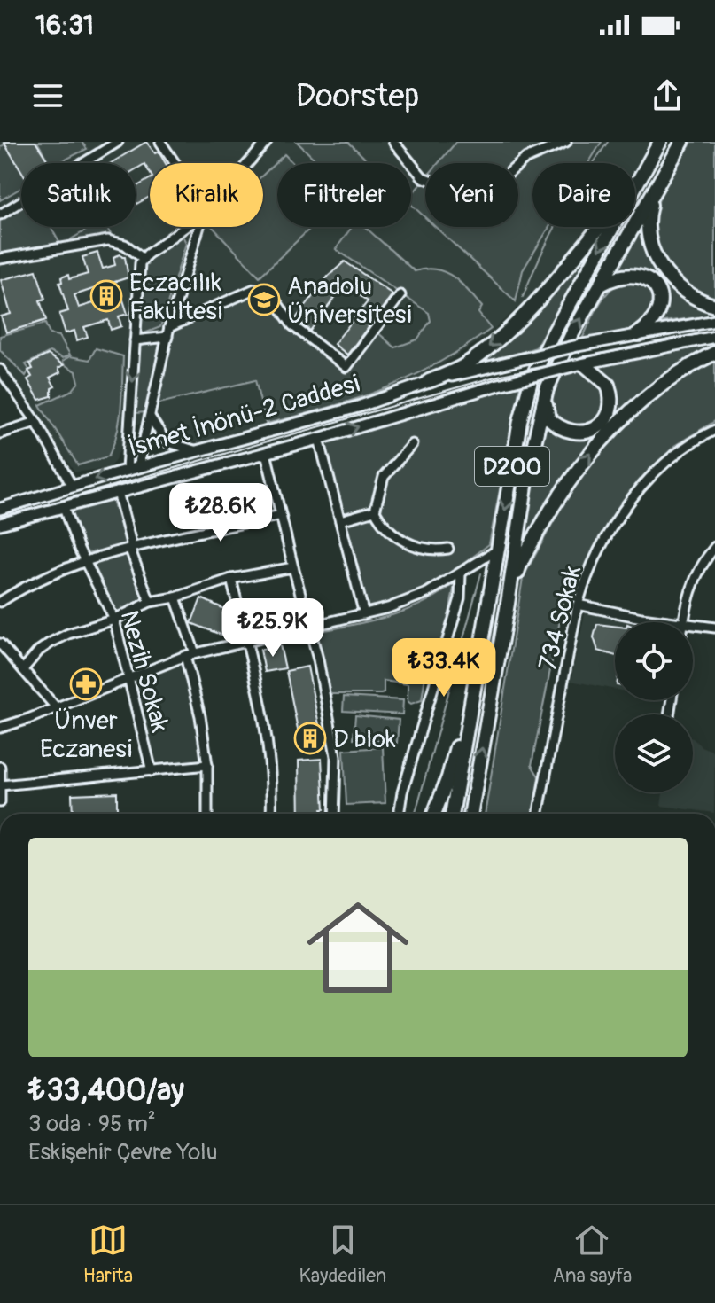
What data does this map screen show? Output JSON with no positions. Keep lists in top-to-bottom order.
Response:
{
  "streets": {
    "highway": ["D200"],
    "main road": ["İsmet İnönü-2 Caddesi"],
    "street": ["734 Sokak", "Nezih Sokak"]
  },
  "crossings": [
    ["İsmet İnönü-2 Caddesi", "Nezih Sokak"]
  ],
  "places": {
    "building": ["Eczacılık Fakültesi", "D blok"],
    "school or university": ["Anadolu Üniversitesi"],
    "pharmacy": ["Ünver Eczanesi"]
  },
  "page": {
    "status": "16:31",
    "header": "Doorstep",
    "chip": [
      "Satılık",
      "Kiralık",
      "Filtreler",
      "Yeni",
      "Daire"
    ],
    "price": ["₺28.6K", "₺25.9K", "₺33.4K"],
    "list": [
      {
        "name": "₺33,400/ay",
        "note": "3 oda · 95 m² · Eskişehir Çevre Yolu"
      }
    ],
    "tabs": ["Harita", "Kaydedilen", "Ana sayfa"]
  }
}
